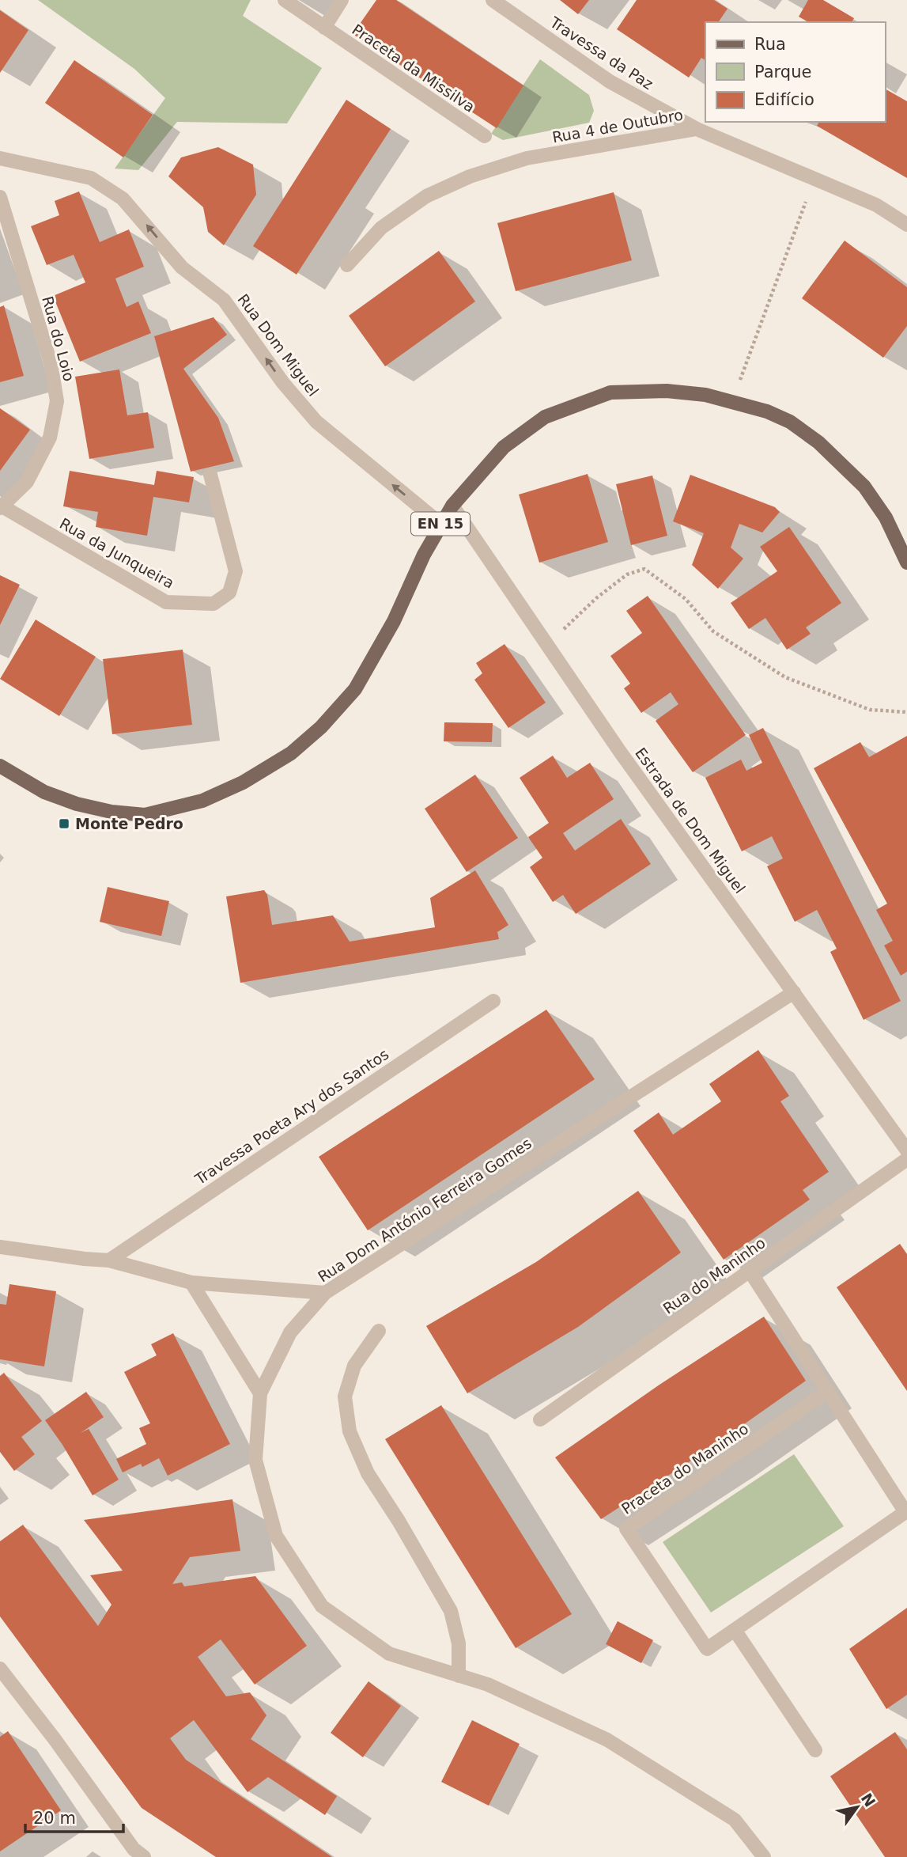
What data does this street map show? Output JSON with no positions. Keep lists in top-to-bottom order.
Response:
{
  "streets": {
    "main road": ["EN 15"],
    "street": [
      "Travessa da Paz",
      "Praceta da Missilva",
      "Rua 4 de Outubro",
      "Rua do Loio",
      "Rua Dom Miguel",
      "Rua da Junqueira",
      "Estrada de Dom Miguel",
      "Travessa Poeta Ary dos Santos",
      "Rua Dom António Ferreira Gomes",
      "Rua do Maninho",
      "Praceta do Maninho"
    ]
  },
  "crossings": [
    ["Travessa da Paz", "Rua 4 de Outubro"],
    ["Rua do Loio", "Rua da Junqueira"],
    ["Rua Dom Miguel", "EN 15"],
    ["EN 15", "Estrada de Dom Miguel"],
    ["Estrada de Dom Miguel", "Rua Dom António Ferreira Gomes"],
    ["Rua do Maninho", "Praceta do Maninho"]
  ],
  "one_way": ["Rua Dom Miguel"],
  "places": {
    "transit": ["Monte Pedro"]
  },
  "legend": ["Rua", "Parque", "Edifício"],
  "scale_bar": "20 m",
  "north": "top right"
}
